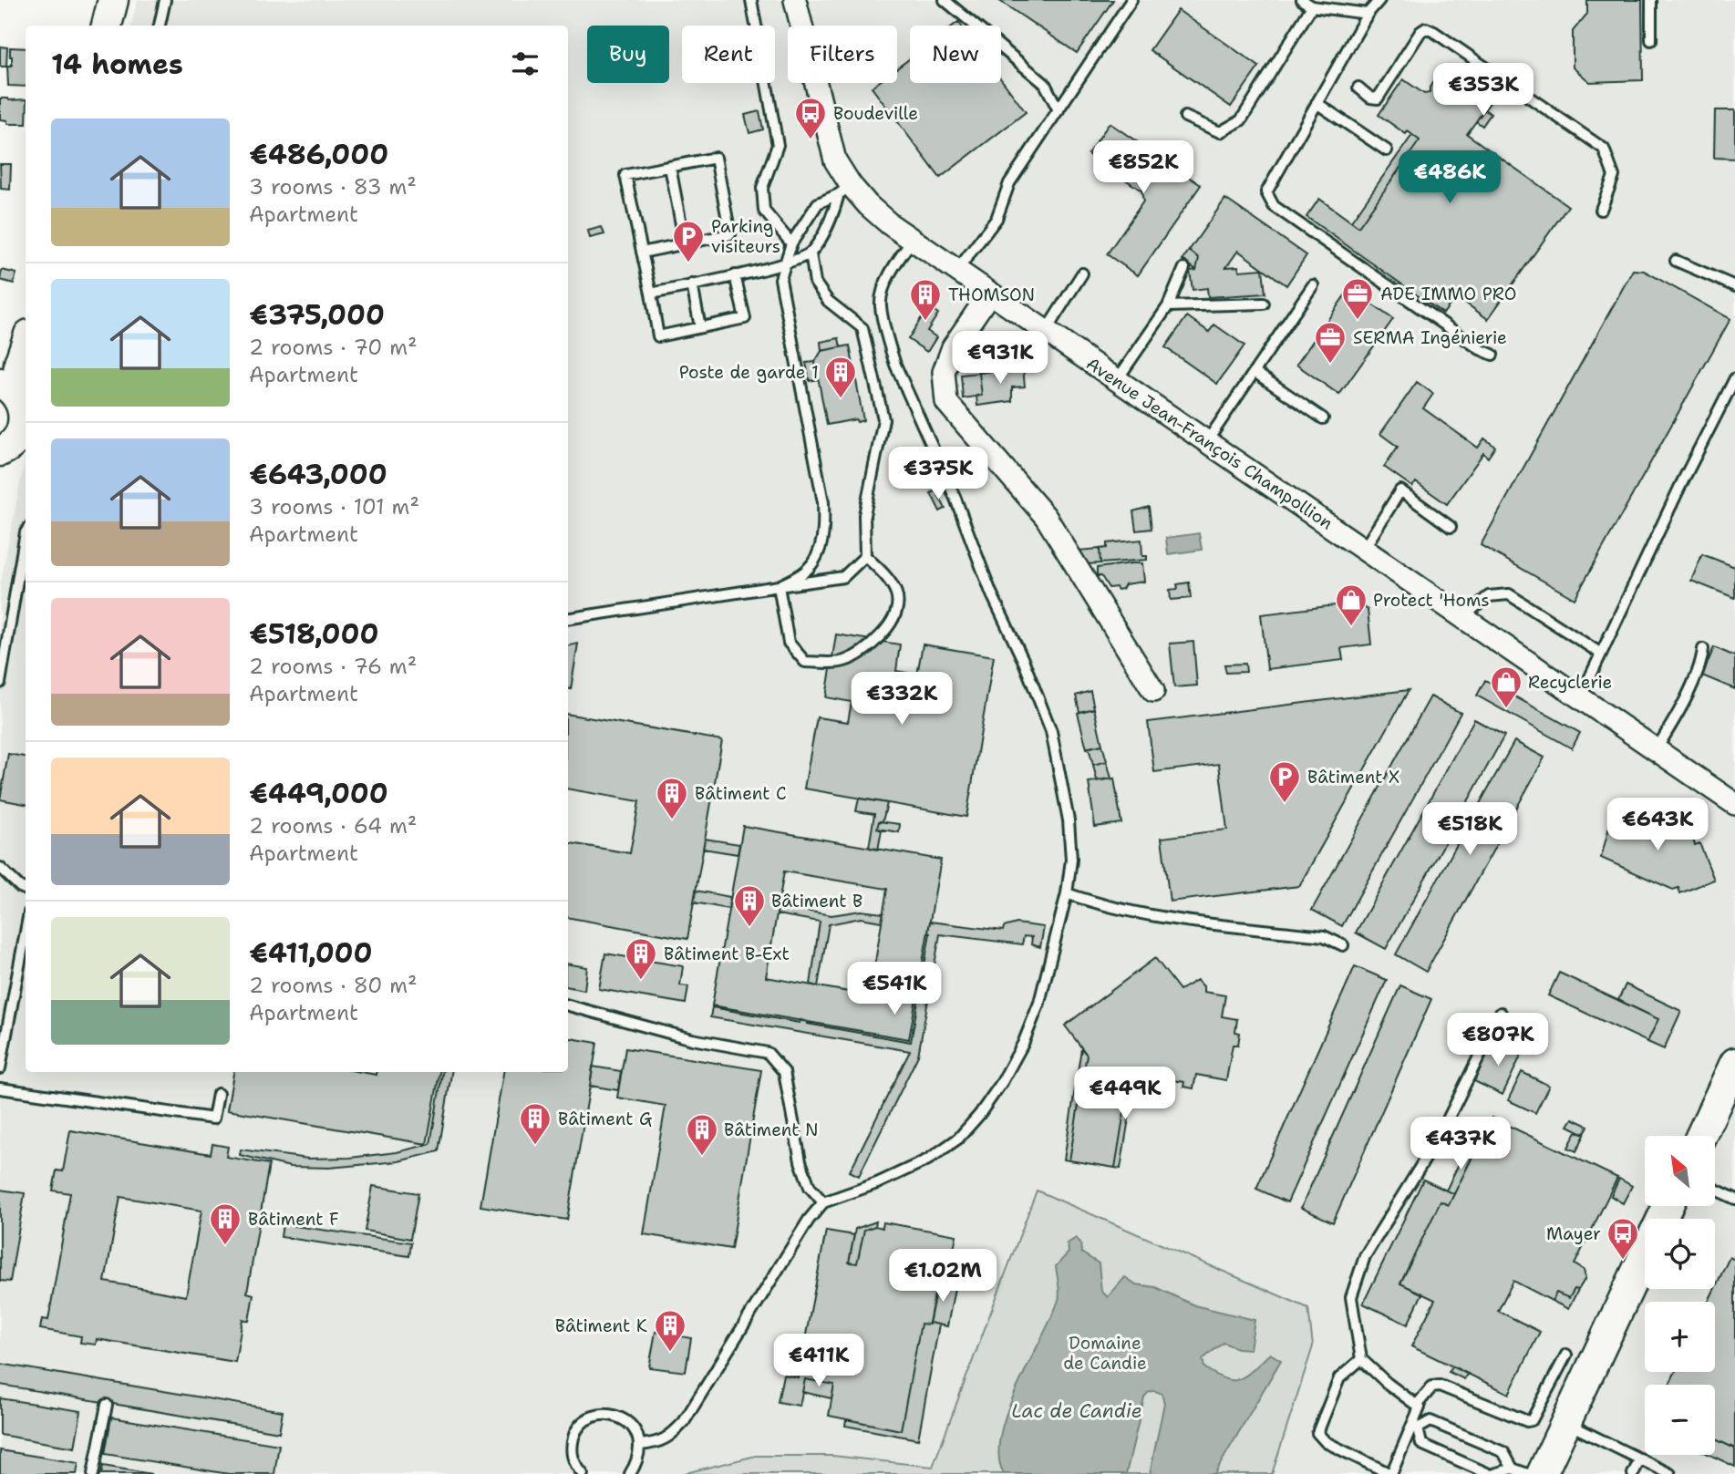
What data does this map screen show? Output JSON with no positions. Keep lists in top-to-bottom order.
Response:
{
  "streets": {
    "street": ["Avenue Jean-François Champollion"]
  },
  "water": ["Lac de Candie"],
  "parks": ["Domaine de Candie"],
  "places": {
    "bus stop": ["Boudeville", "Mayer"],
    "parking": ["Parking visiteurs", "Bâtiment X"],
    "office": ["ADE IMMO PRO", "SERMA Ingénierie"],
    "building": [
      "THOMSON",
      "Poste de garde 1",
      "Bâtiment C",
      "Bâtiment B",
      "Bâtiment B-Ext",
      "Bâtiment G",
      "Bâtiment N",
      "Bâtiment F",
      "Bâtiment K"
    ],
    "shop": ["Protect 'Homs", "Recyclerie"]
  },
  "north": "top left",
  "page": {
    "chip": [
      "Buy",
      "Rent",
      "Filters",
      "New"
    ],
    "heading": "14 homes",
    "price": [
      "€353K",
      "€852K",
      "€486K",
      "€931K",
      "€375K",
      "€332K",
      "€643K",
      "€518K",
      "€541K",
      "€807K",
      "€449K",
      "€437K",
      "€1.02M",
      "€411K"
    ],
    "list": [
      {
        "name": "€486,000",
        "note": "3 rooms · 83 m² · Apartment"
      },
      {
        "name": "€375,000",
        "note": "2 rooms · 70 m² · Apartment"
      },
      {
        "name": "€643,000",
        "note": "3 rooms · 101 m² · Apartment"
      },
      {
        "name": "€518,000",
        "note": "2 rooms · 76 m² · Apartment"
      },
      {
        "name": "€449,000",
        "note": "2 rooms · 64 m² · Apartment"
      },
      {
        "name": "€411,000",
        "note": "2 rooms · 80 m² · Apartment"
      }
    ],
    "map_buttons": ["+", "−"]
  }
}
